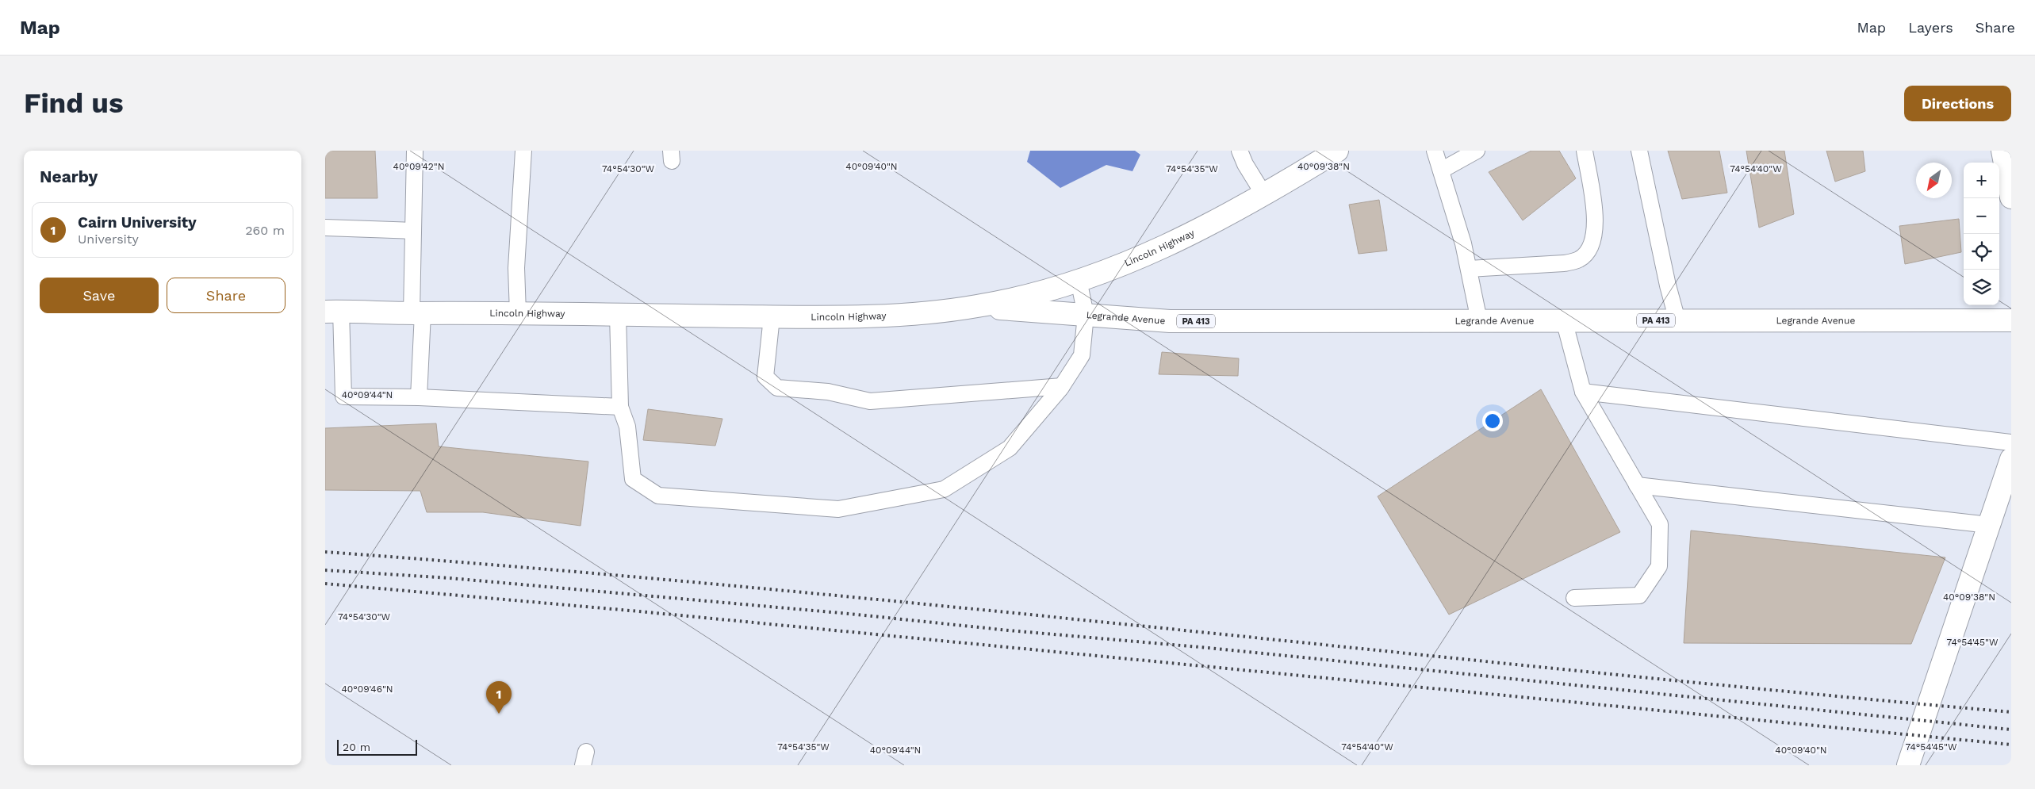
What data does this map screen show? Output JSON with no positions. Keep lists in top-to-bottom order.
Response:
{
  "streets": {
    "main road": ["Lincoln Highway", "Legrande Avenue", "PA 413"]
  },
  "crossings": [
    ["Lincoln Highway", "Legrande Avenue"]
  ],
  "scale_bar": "20 m",
  "north": "bottom left",
  "page": {
    "header": "Map",
    "nav": ["Map", "Layers", "Share"],
    "buttons": [
      "Directions",
      ["Save", "Share"]
    ],
    "title": "Find us",
    "heading": "Nearby",
    "map_buttons": ["+", "−"],
    "list": [
      {
        "mark": "1",
        "name": "Cairn University",
        "note": "University",
        "value": "260 m"
      }
    ],
    "pins": "1",
    "scale": "20 m"
  },
  "coordinates": [
    "40°09'42\"N",
    "40°09'40\"N",
    "40°09'38\"N",
    "74°54'40\"W",
    "74°54'30\"W",
    "74°54'35\"W",
    "40°09'44\"N",
    "74°54'45\"W",
    "40°09'46\"N"
  ]
}
